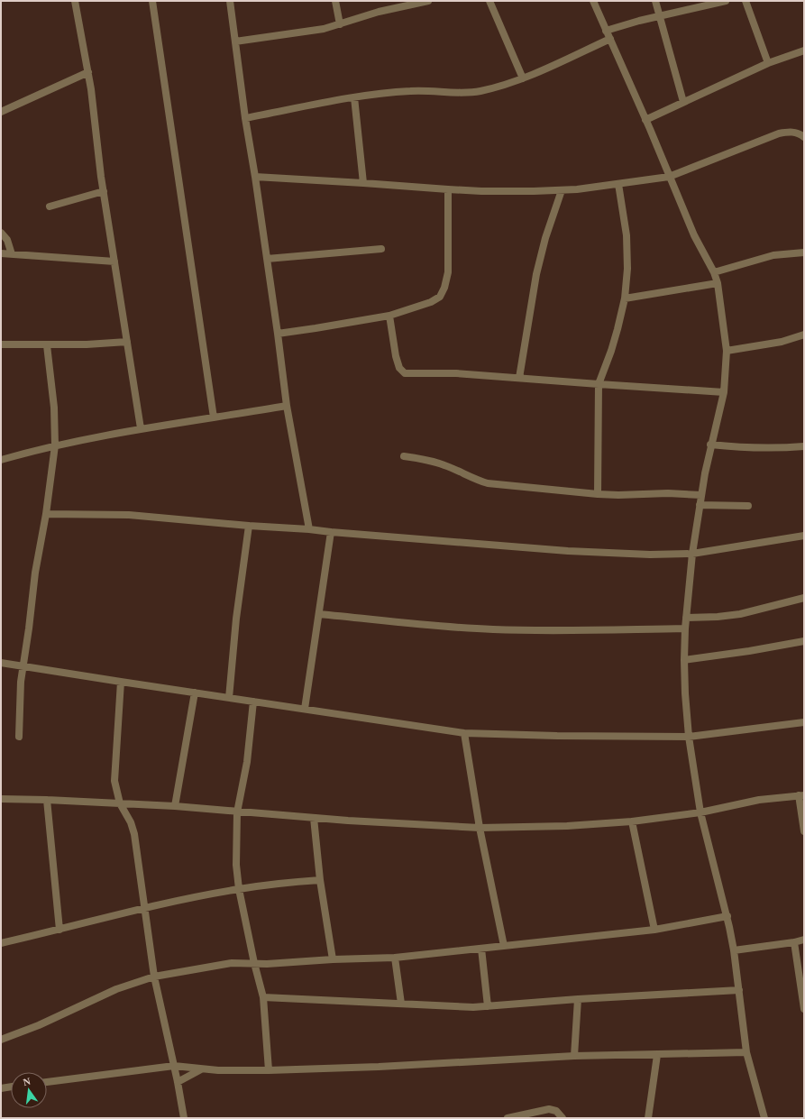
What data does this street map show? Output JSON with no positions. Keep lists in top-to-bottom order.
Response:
{
  "north": "top"
}
